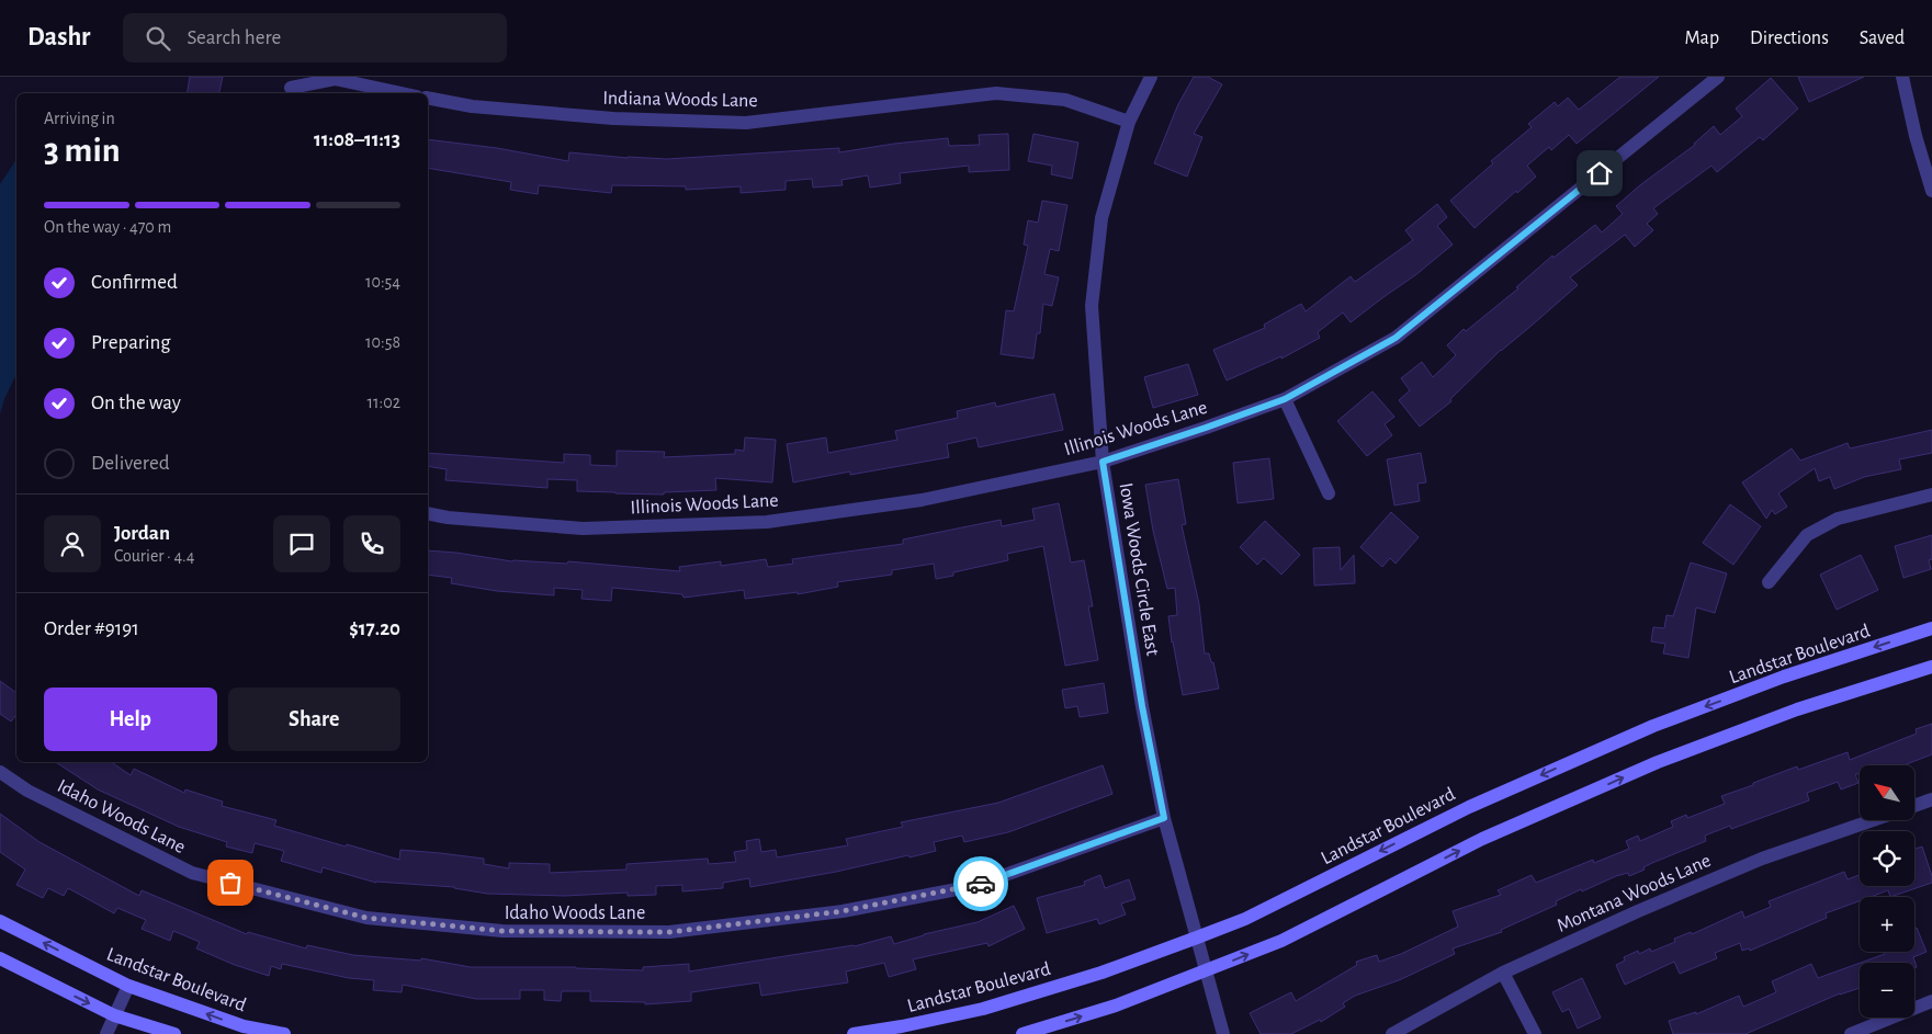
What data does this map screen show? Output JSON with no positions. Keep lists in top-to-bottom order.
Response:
{
  "streets": {
    "street": [
      "Indiana Woods Lane",
      "Illinois Woods Lane",
      "Iowa Woods Circle East",
      "Landstar Boulevard",
      "Idaho Woods Lane",
      "Montana Woods Lane"
    ]
  },
  "crossings": [
    ["Indiana Woods Lane", "Iowa Woods Circle East"],
    ["Illinois Woods Lane", "Iowa Woods Circle East"],
    ["Iowa Woods Circle East", "Landstar Boulevard"],
    ["Iowa Woods Circle East", "Idaho Woods Lane"]
  ],
  "north": "top left",
  "page": {
    "header": "Dashr",
    "search": "Search here",
    "nav": ["Map", "Directions", "Saved"],
    "heading": ["3 min", "Arriving in", "11:08–11:13"],
    "panel": [
      "Jordan",
      "Courier · 4.4",
      "Order #9191",
      "$17.20"
    ],
    "bar": "On the way · 470 m",
    "list": [
      ["Confirmed", "10:54"],
      ["Preparing", "10:58"],
      ["On the way", "11:02"],
      "Delivered"
    ],
    "buttons": ["Help", "Share"],
    "map_buttons": ["+", "−"]
  }
}
